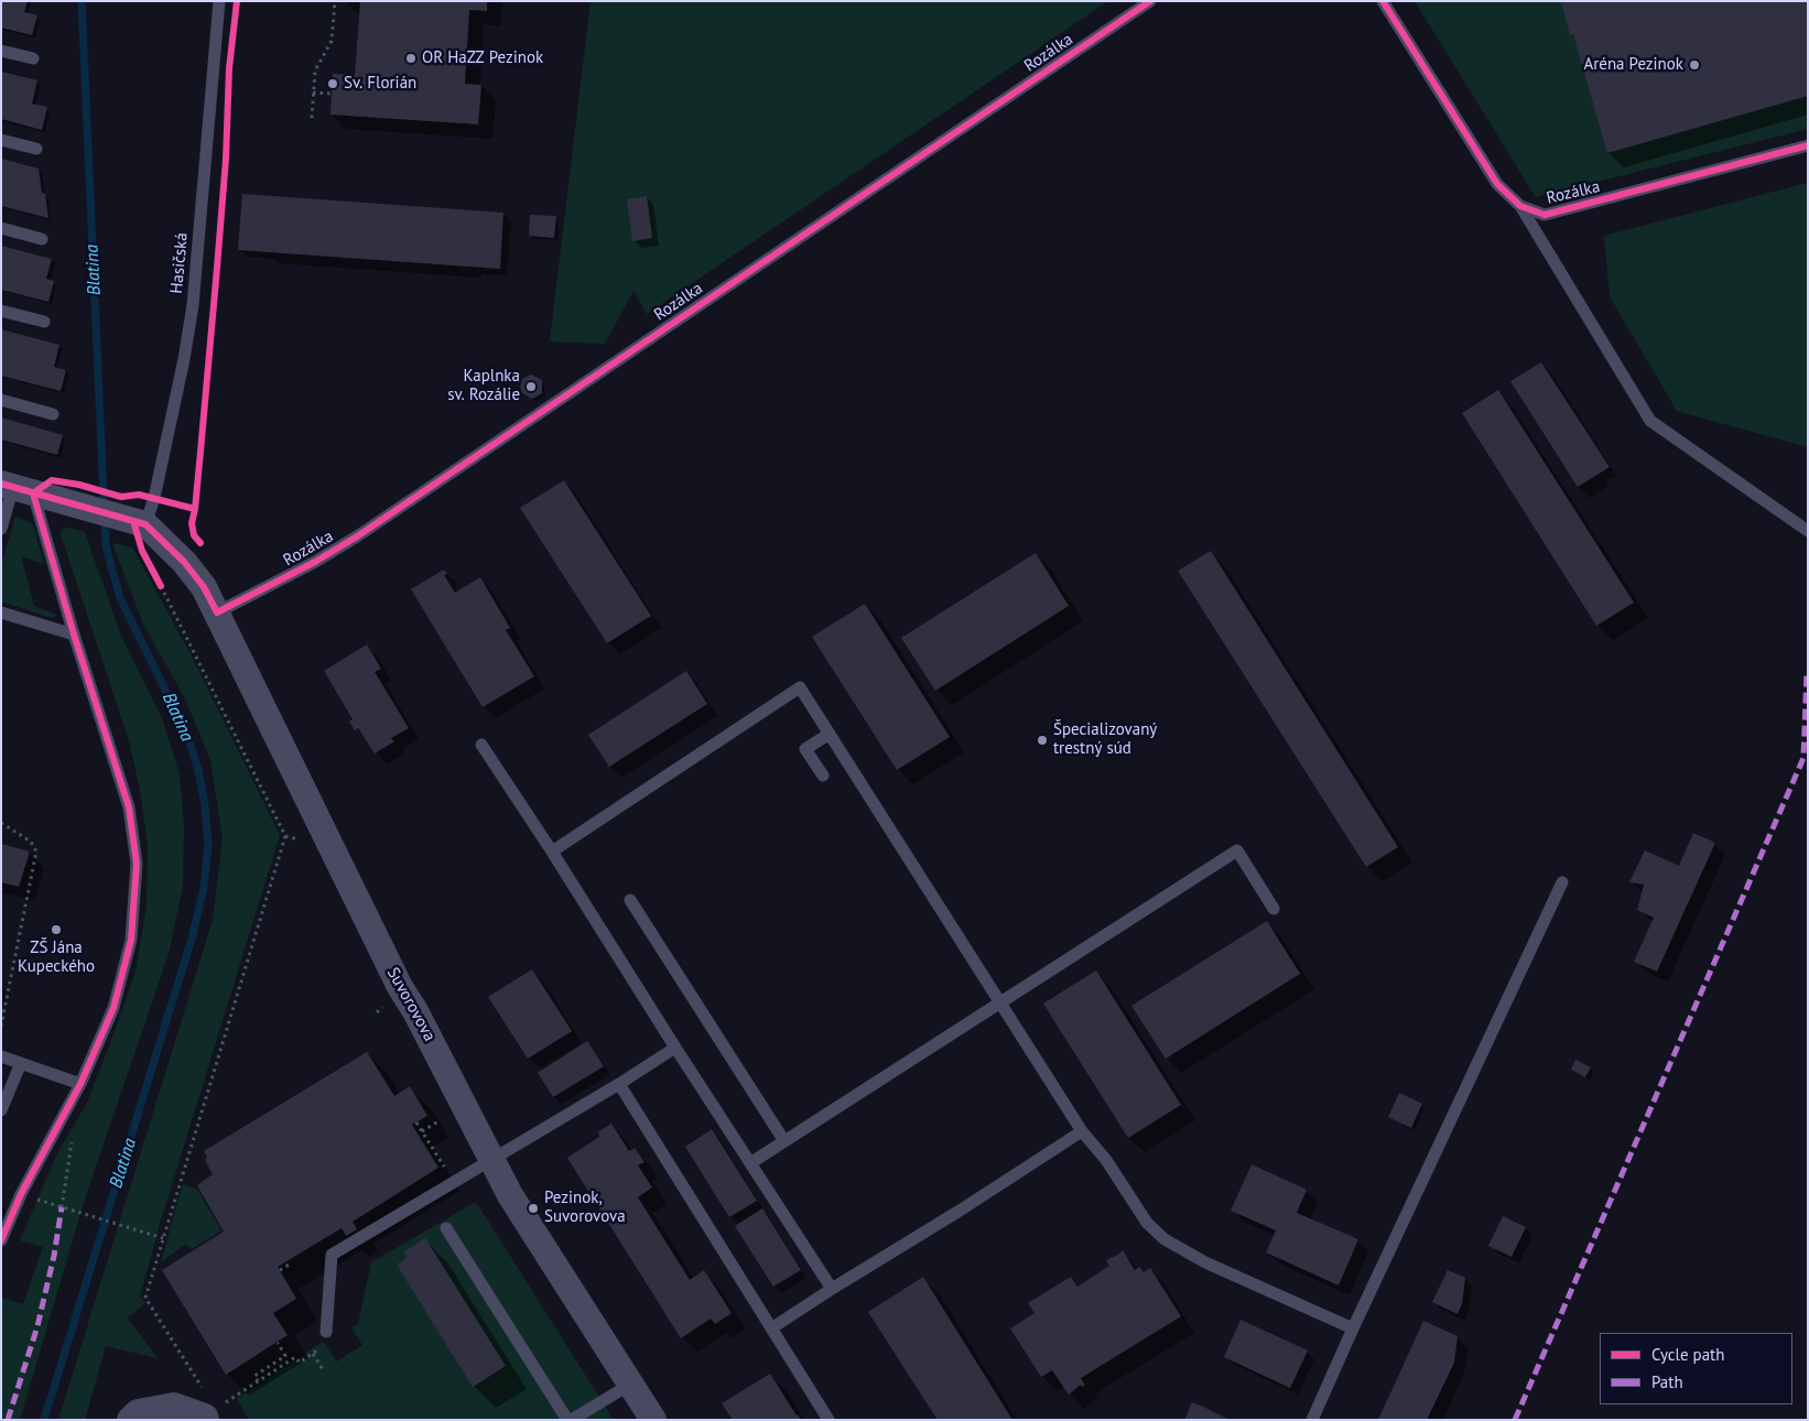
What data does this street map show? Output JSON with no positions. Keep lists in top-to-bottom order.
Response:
{
  "streets": {
    "street": ["Suvorovova"],
    "lane": ["Rozálka", "Hasičská"]
  },
  "crossings": [
    ["Rozálka", "Suvorovova"],
    ["Hasičská", "Suvorovova"]
  ],
  "water": ["Blatina"],
  "places": [
    "OR HaZZ Pezinok",
    "Aréna Pezinok",
    "Sv. Florián",
    "Kaplnka sv. Rozálie",
    "Špecializovaný trestný súd",
    "ZŠ Jána Kupeckého",
    "Pezinok, Suvorovova"
  ],
  "legend": ["Cycle path", "Path"]
}
